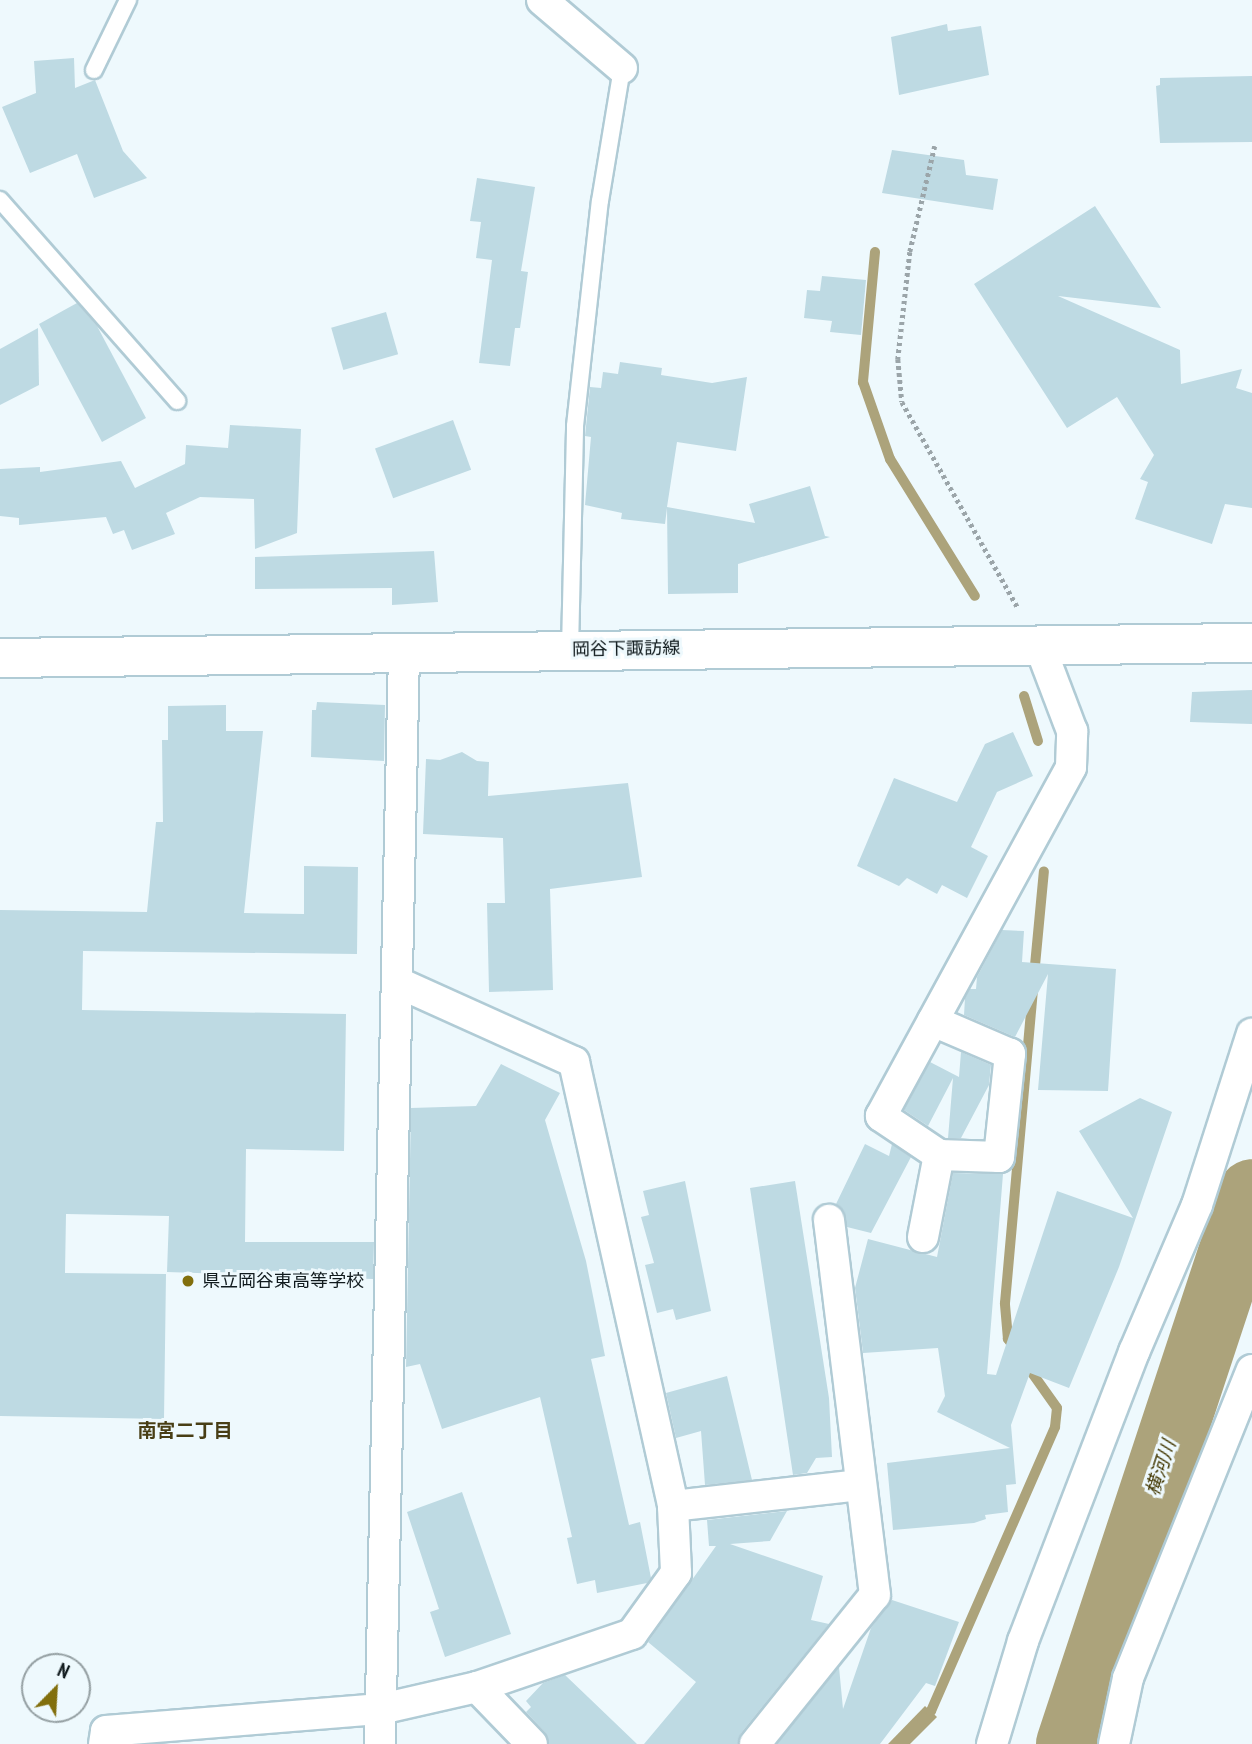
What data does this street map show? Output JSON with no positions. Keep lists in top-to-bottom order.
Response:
{
  "streets": {
    "main road": ["岡谷下諏訪線"]
  },
  "districts": ["南宮二丁目"],
  "water": ["横河川"],
  "places": ["県立岡谷東高等学校"],
  "north": "top right"
}
